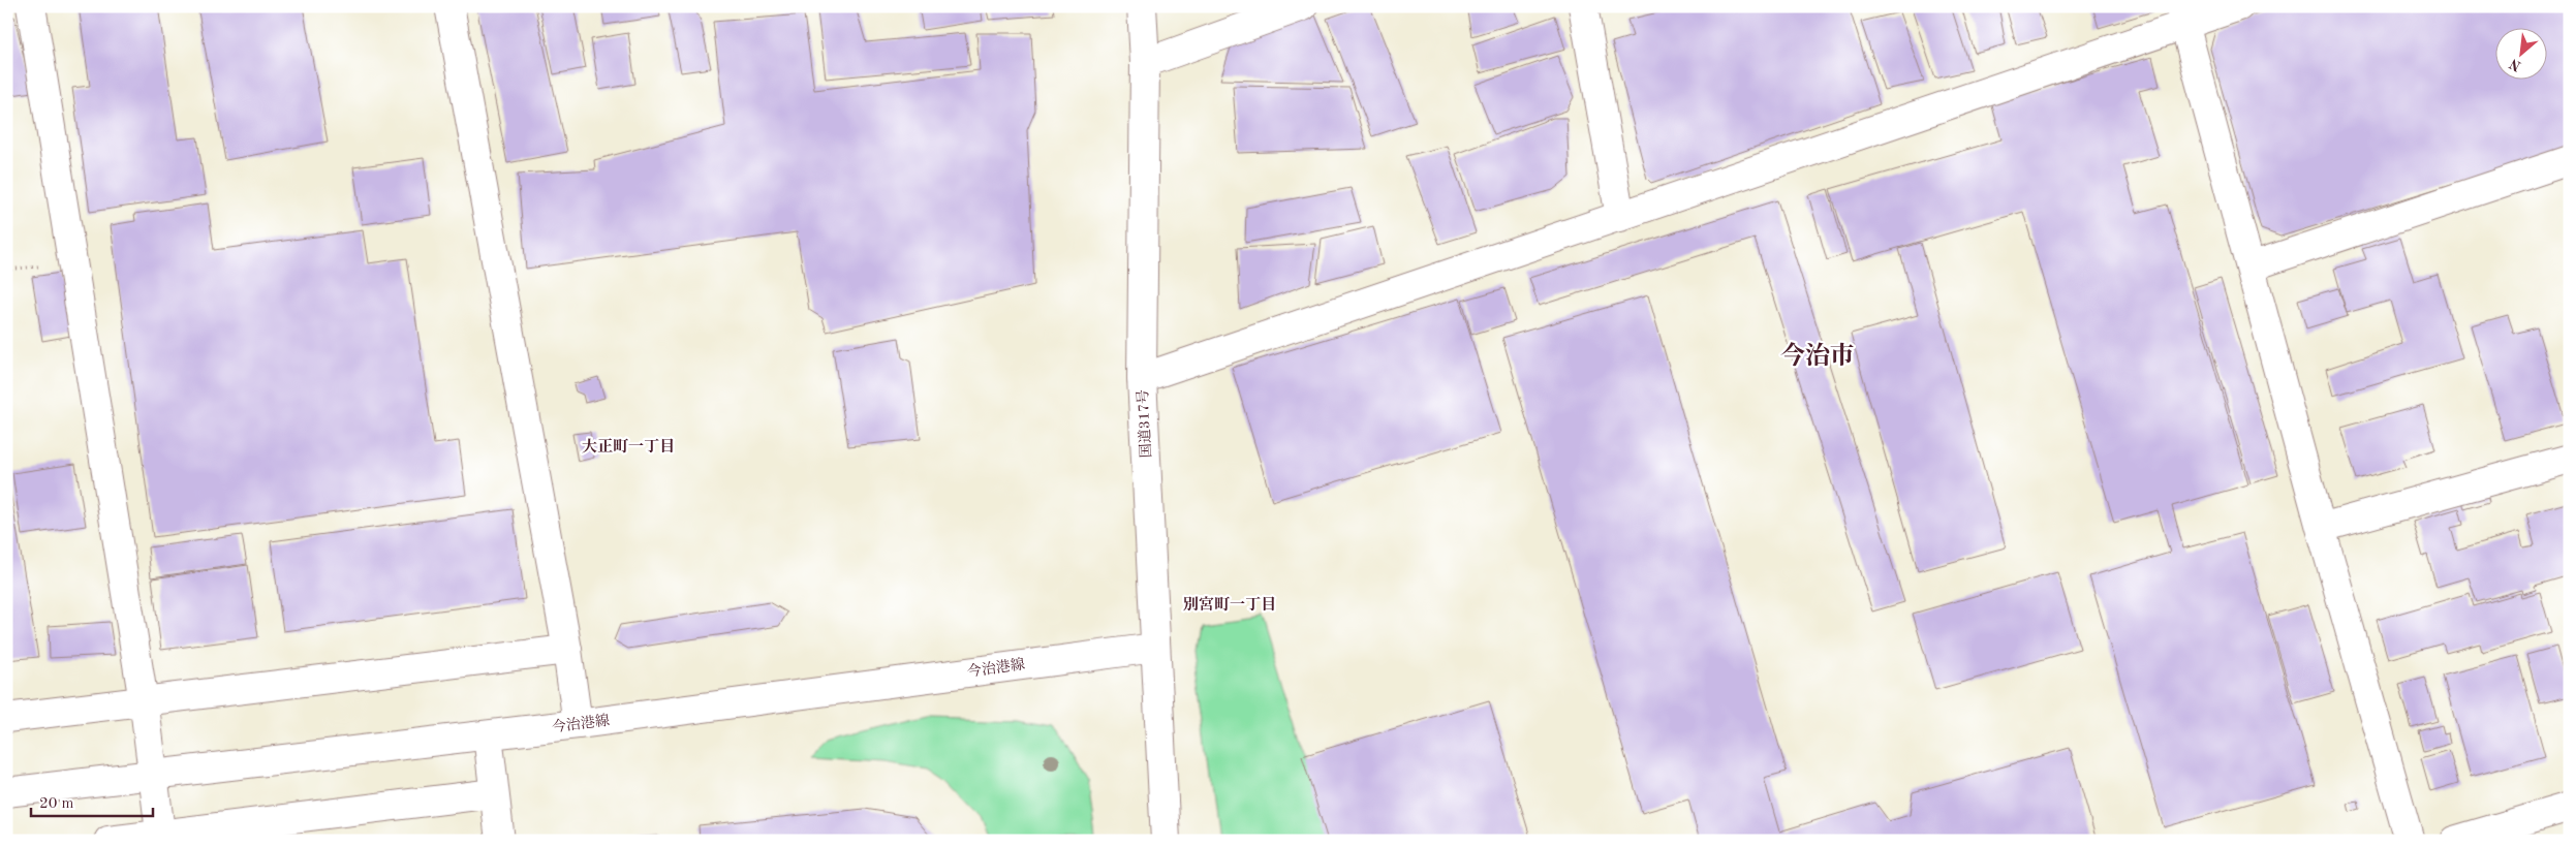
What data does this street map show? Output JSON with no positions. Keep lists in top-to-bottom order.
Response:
{
  "streets": {
    "main road": ["国道317号", "今治港線"]
  },
  "crossings": [
    ["国道317号", "今治港線"]
  ],
  "districts": ["今治市", "大正町一丁目", "別宮町一丁目"],
  "scale_bar": "20 m",
  "north": "bottom left"
}
